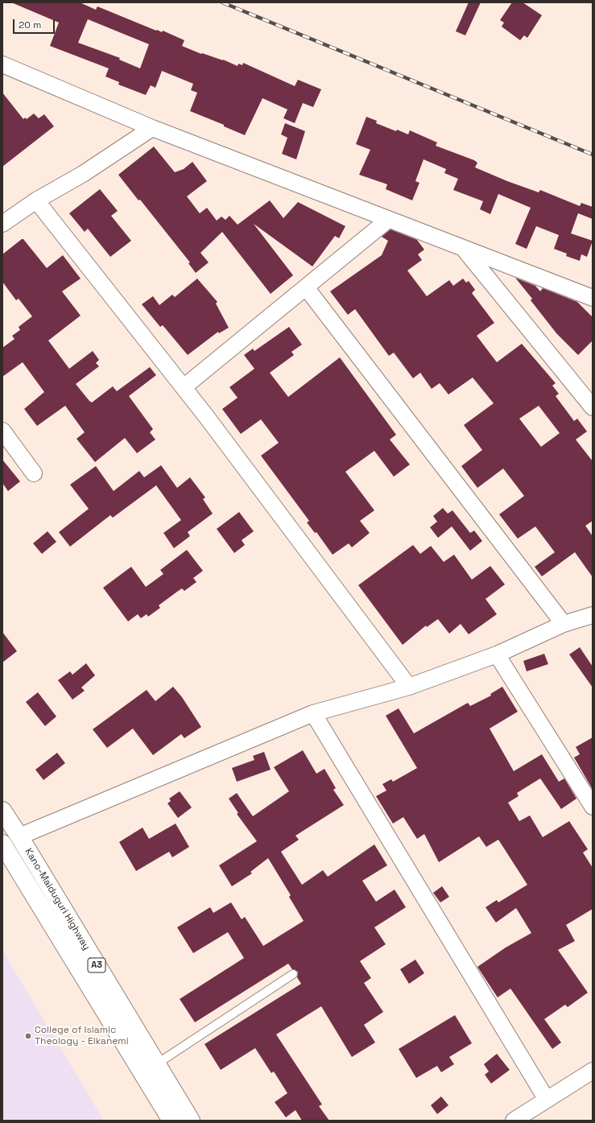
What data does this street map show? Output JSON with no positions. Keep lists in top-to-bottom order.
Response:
{
  "streets": {
    "highway": ["Kano-Maiduguri Highway", "A3"]
  },
  "places": ["College of Islamic Theology - Elkanemi"],
  "scale_bar": "20 m"
}
